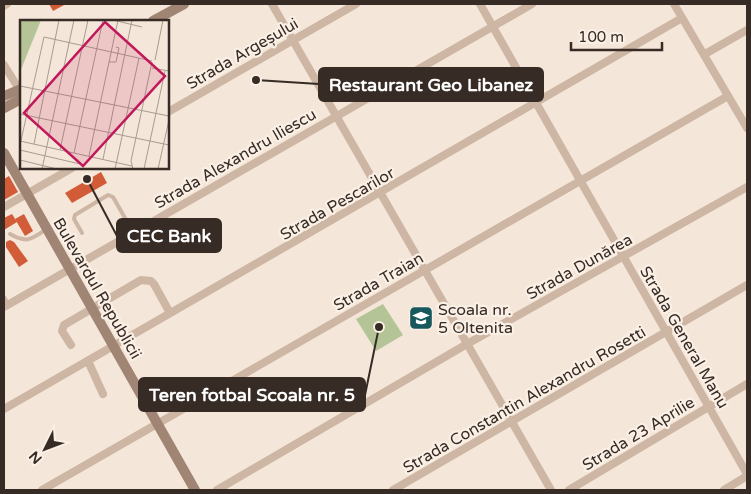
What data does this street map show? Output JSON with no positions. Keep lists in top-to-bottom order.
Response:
{
  "streets": {
    "street": [
      "Strada Argeșului",
      "Strada Alexandru Iliescu",
      "Strada Pescarilor",
      "Strada Dunărea",
      "Strada Traian",
      "Bulevardul Republicii",
      "Strada General Manu",
      "Strada Constantin Alexandru Rosetti",
      "Strada 23 Aprilie"
    ]
  },
  "crossings": [
    ["Strada Alexandru Iliescu", "Bulevardul Republicii"],
    ["Strada Alexandru Iliescu", "Strada General Manu"],
    ["Strada Pescarilor", "Bulevardul Republicii"],
    ["Strada Pescarilor", "Strada General Manu"],
    ["Strada Dunărea", "Strada General Manu"],
    ["Strada Traian", "Bulevardul Republicii"],
    ["Strada Traian", "Strada General Manu"],
    ["Strada General Manu", "Strada Constantin Alexandru Rosetti"],
    ["Strada General Manu", "Strada 23 Aprilie"]
  ],
  "places": {
    "other": ["Restaurant Geo Libanez", "CEC Bank", "Teren fotbal Scoala nr. 5"],
    "school or university": ["Scoala nr. 5 Oltenita"]
  },
  "scale_bar": "100 m",
  "north": "bottom left"
}
